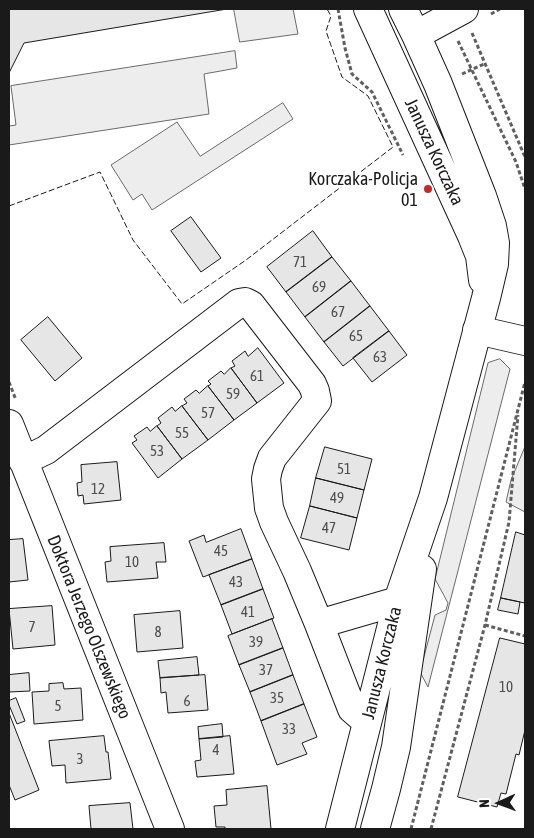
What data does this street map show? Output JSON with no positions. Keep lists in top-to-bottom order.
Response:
{
  "streets": {
    "street": ["Janusza Korczaka", "Doktora Jerzego Olszewskiego"]
  },
  "places": ["Korczaka-Policja 01"],
  "house_numbers": [
    "71",
    "69",
    "67",
    "65",
    "63",
    "61",
    "59",
    "57",
    "55",
    "53",
    "51",
    "12",
    "49",
    "47",
    "45",
    "10",
    "43",
    "41",
    "7",
    "8",
    "39",
    "37",
    "10",
    "35",
    "6",
    "5",
    "33",
    "4",
    "3"
  ],
  "north": "left"
}
